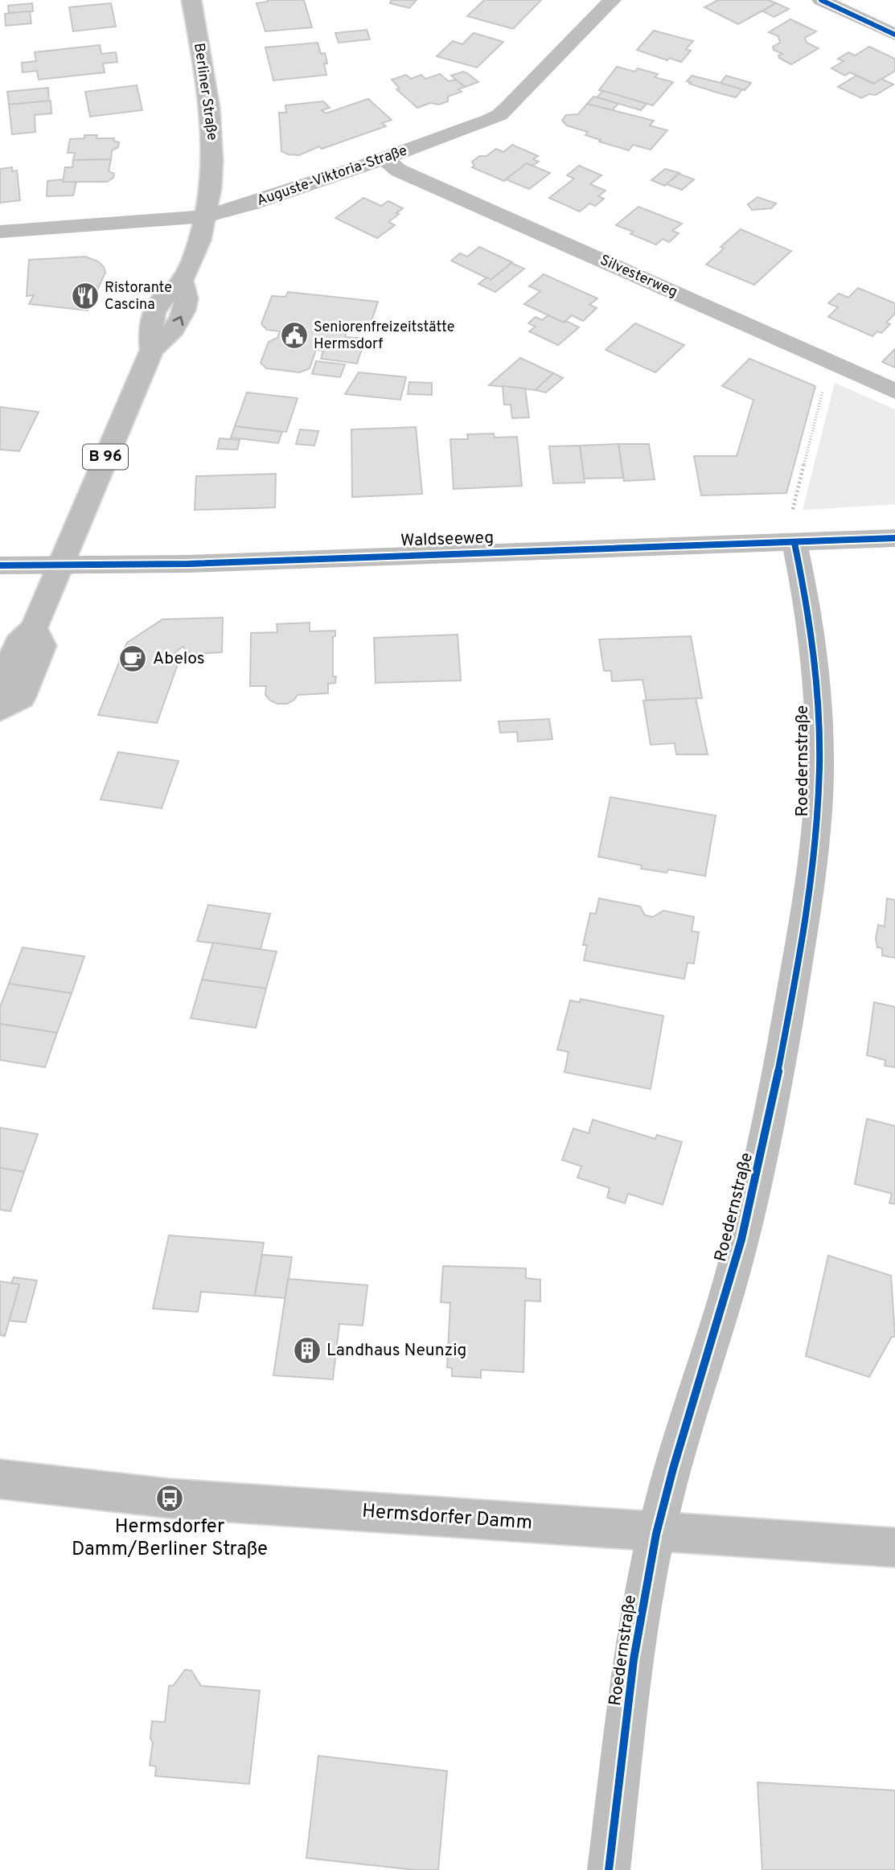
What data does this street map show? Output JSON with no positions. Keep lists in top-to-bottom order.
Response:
{
  "streets": {
    "street": [
      "Berliner Straße",
      "Auguste-Viktoria-Straße",
      "Silvesterweg",
      "B 96",
      "Waldseeweg",
      "Roedernstraße",
      "Hermsdorfer Damm"
    ]
  },
  "crossings": [
    ["Berliner Straße", "Auguste-Viktoria-Straße"],
    ["Berliner Straße", "Waldseeweg"],
    ["Auguste-Viktoria-Straße", "Silvesterweg"],
    ["Waldseeweg", "Roedernstraße"],
    ["Roedernstraße", "Hermsdorfer Damm"]
  ],
  "places": {
    "restaurant": ["Ristorante Cascina"],
    "public building": ["Seniorenfreizeitstätte Hermsdorf"],
    "cafe": ["Abelos"],
    "building": ["Landhaus Neunzig"],
    "bus stop": ["Hermsdorfer Damm/Berliner Straße"]
  }
}
